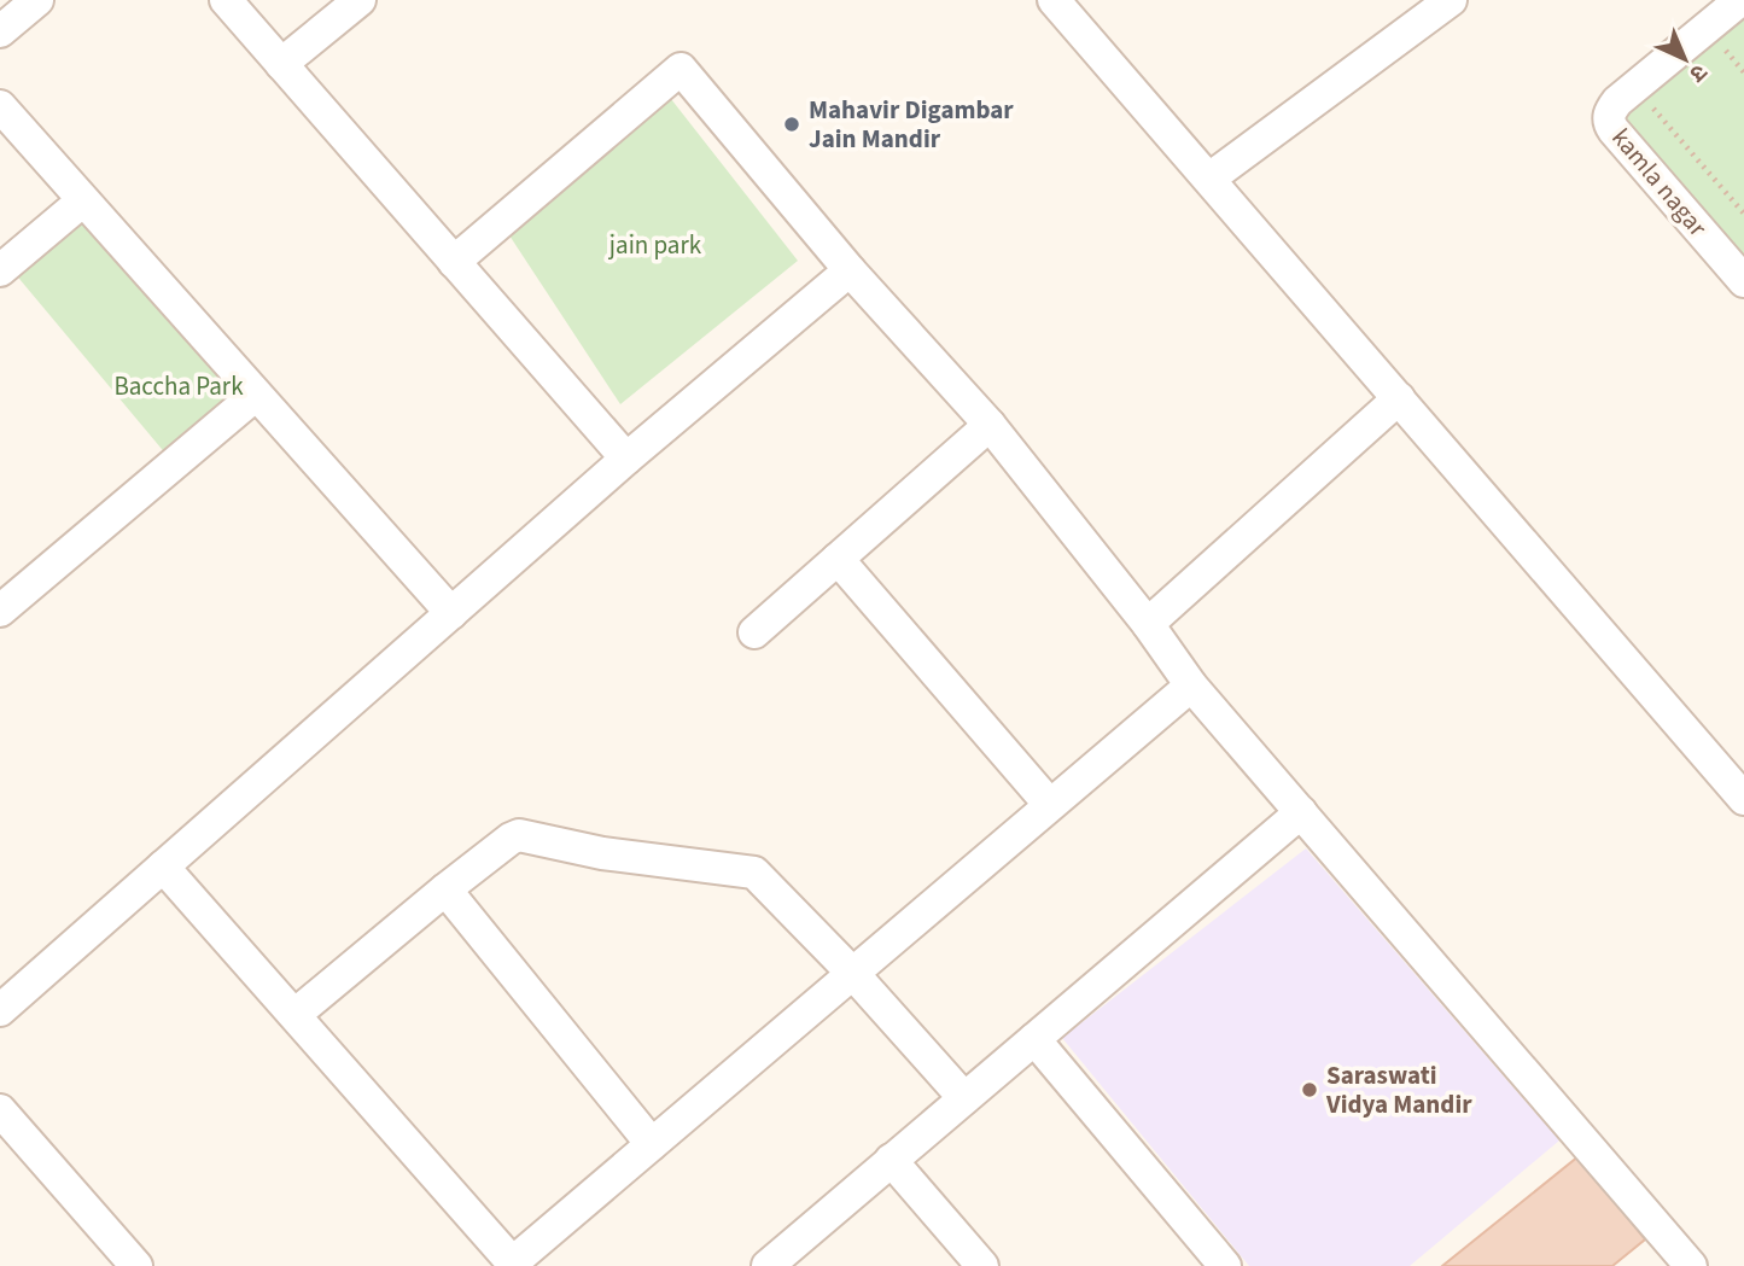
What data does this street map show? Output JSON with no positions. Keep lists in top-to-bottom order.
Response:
{
  "streets": {
    "street": ["kamla nagar"]
  },
  "parks": ["jain park", "Baccha Park"],
  "places": ["Mahavir Digambar Jain Mandir", "Saraswati Vidya Mandir"],
  "north": "bottom right"
}
